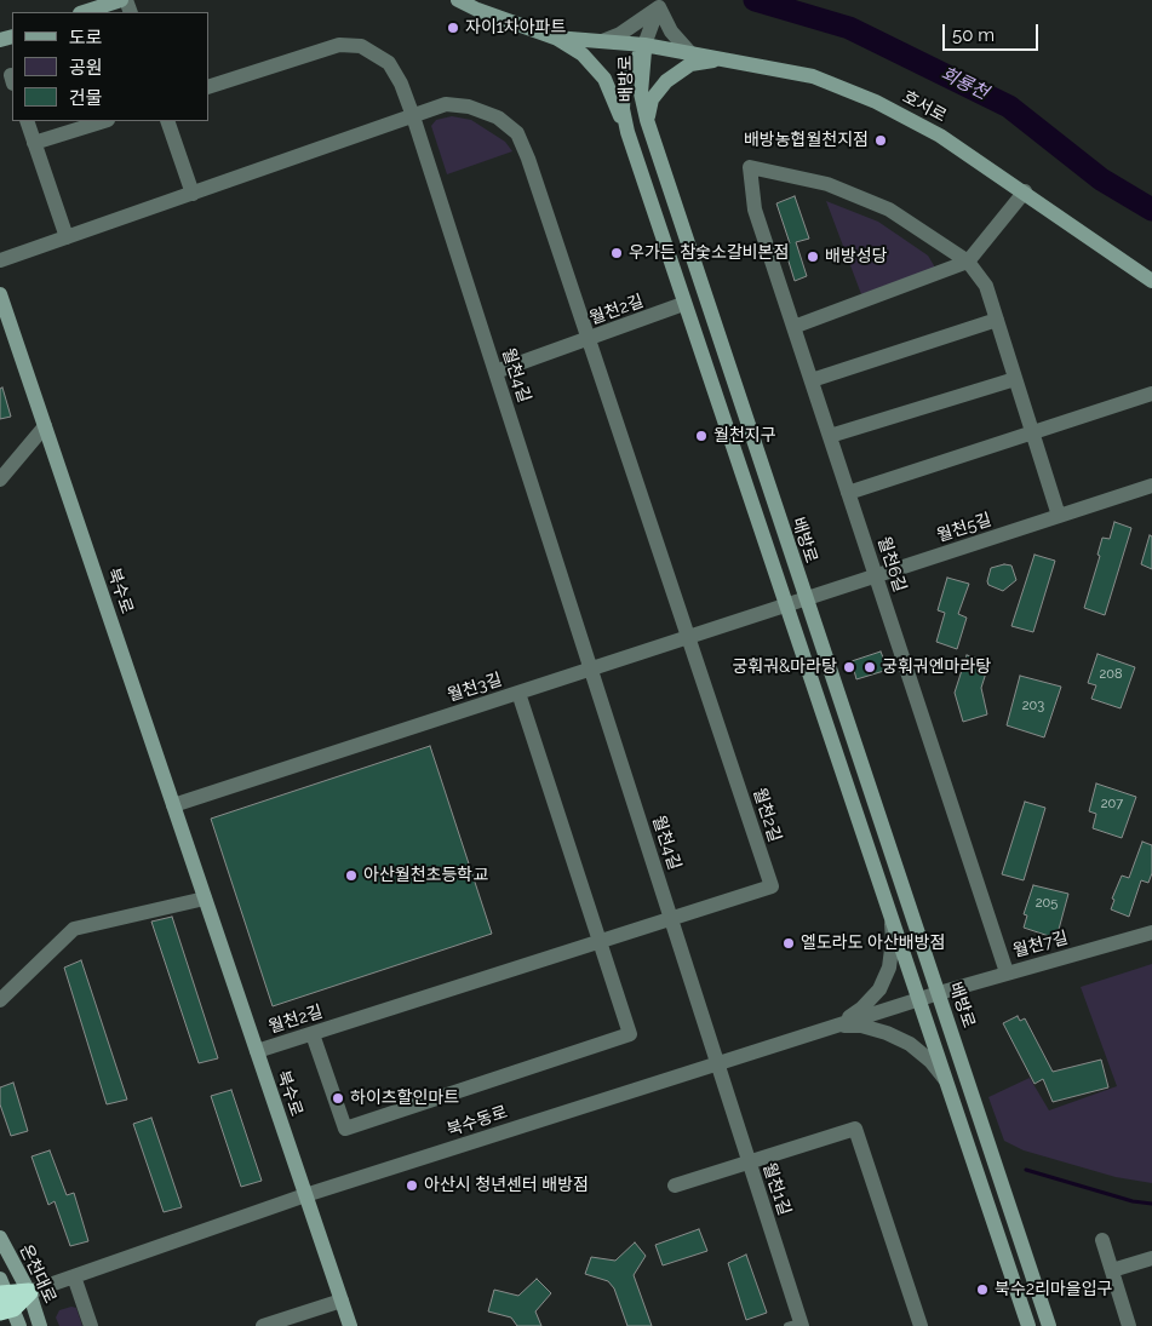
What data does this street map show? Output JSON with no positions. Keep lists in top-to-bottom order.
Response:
{
  "streets": {
    "street": [
      "배방로",
      "호서로",
      "월천2길",
      "월천4길",
      "월천5길",
      "월천6길",
      "북수로",
      "월천3길",
      "월천7길",
      "북수동로",
      "월천1길",
      "온천대로"
    ]
  },
  "crossings": [
    ["배방로", "호서로"],
    ["배방로", "월천2길"],
    ["배방로", "월천5길"],
    ["배방로", "월천3길"],
    ["배방로", "월천7길"],
    ["배방로", "북수동로"],
    ["월천2길", "월천4길"],
    ["월천2길", "북수로"],
    ["월천2길", "월천3길"],
    ["월천4길", "월천3길"],
    ["월천4길", "북수동로"],
    ["월천4길", "월천1길"],
    ["월천5길", "월천6길"],
    ["월천5길", "월천3길"],
    ["월천6길", "월천7길"],
    ["북수로", "월천3길"],
    ["북수로", "북수동로"],
    ["월천7길", "북수동로"],
    ["북수동로", "월천1길"],
    ["북수동로", "온천대로"]
  ],
  "water": ["회룡천"],
  "places": [
    "자이1차아파트",
    "배방농협월천지점",
    "우가든 참숯소갈비본점",
    "배방성당",
    "월천지구",
    "궁훠궈&마라탕",
    "궁훠궈엔마라탕",
    "아산월천초등학교",
    "엘도라도 아산배방점",
    "하이츠할인마트",
    "아산시 청년센터 배방점",
    "북수2리마을입구"
  ],
  "house_numbers": [
    "208",
    "203",
    "207",
    "205"
  ],
  "legend": ["도로", "공원", "건물"],
  "scale_bar": "50 m"
}
